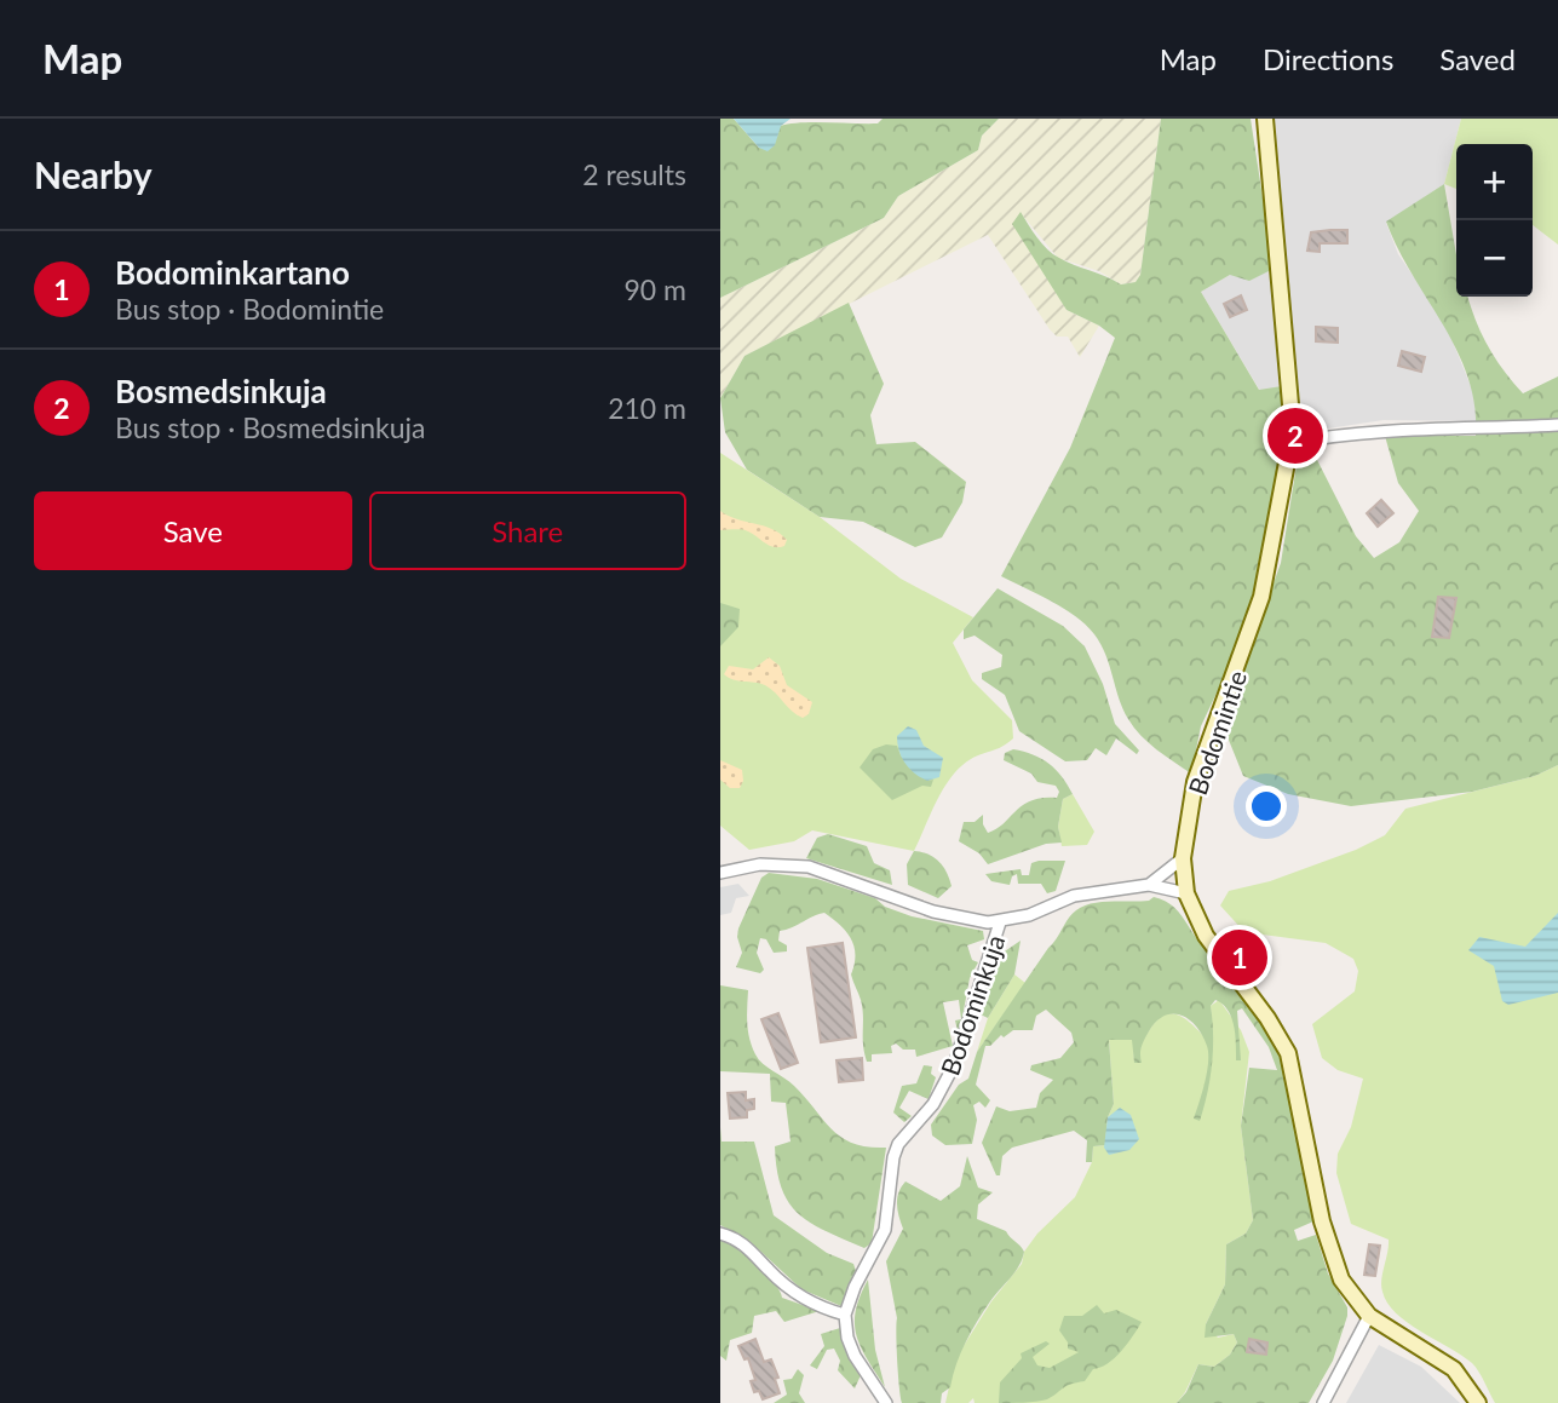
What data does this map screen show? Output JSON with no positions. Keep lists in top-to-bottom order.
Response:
{
  "streets": {
    "street": ["Bodomintie", "Bodominkuja"]
  },
  "crossings": [
    ["Bodomintie", "Bodominkuja"]
  ],
  "page": {
    "header": "Map",
    "nav": ["Map", "Directions", "Saved"],
    "heading": ["Nearby", "2 results"],
    "map_buttons": ["+", "−"],
    "list": [
      {
        "mark": "1",
        "name": "Bodominkartano",
        "note": "Bus stop · Bodomintie",
        "value": "90 m"
      },
      {
        "mark": "2",
        "name": "Bosmedsinkuja",
        "note": "Bus stop · Bosmedsinkuja",
        "value": "210 m"
      }
    ],
    "pins": ["2", "1"],
    "buttons": ["Save", "Share"]
  }
}
